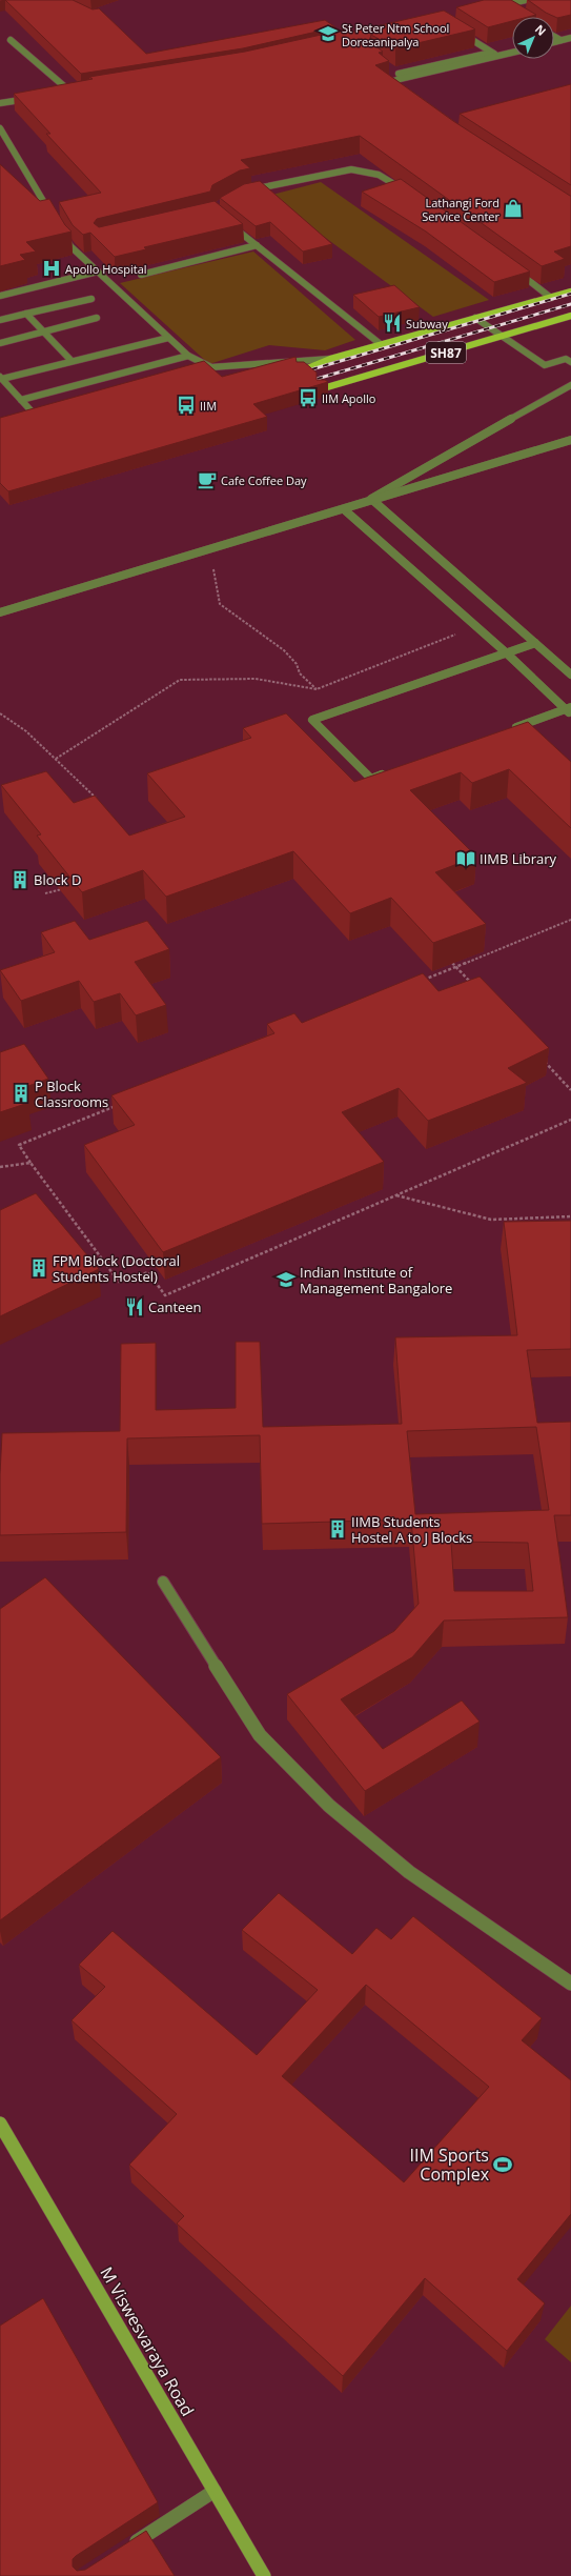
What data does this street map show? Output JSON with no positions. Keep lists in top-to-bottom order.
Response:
{
  "streets": {
    "main road": ["SH87"],
    "street": ["M Viswesvaraya Road"]
  },
  "places": {
    "school or university": ["St Peter Ntm School Doresanipalya", "Indian Institute of Management Bangalore"],
    "shop": ["Lathangi Ford Service Center"],
    "hospital": ["Apollo Hospital"],
    "restaurant": ["Subway", "Canteen"],
    "bus stop": ["IIM Apollo", "IIM"],
    "cafe": ["Cafe Coffee Day"],
    "library": ["IIMB Library"],
    "building": [
      "Block D",
      "P Block Classrooms",
      "FPM Block (Doctoral Students Hostel)",
      "IIMB Students Hostel A to J Blocks"
    ],
    "sports": ["IIM Sports Complex"]
  },
  "north": "top right"
}
